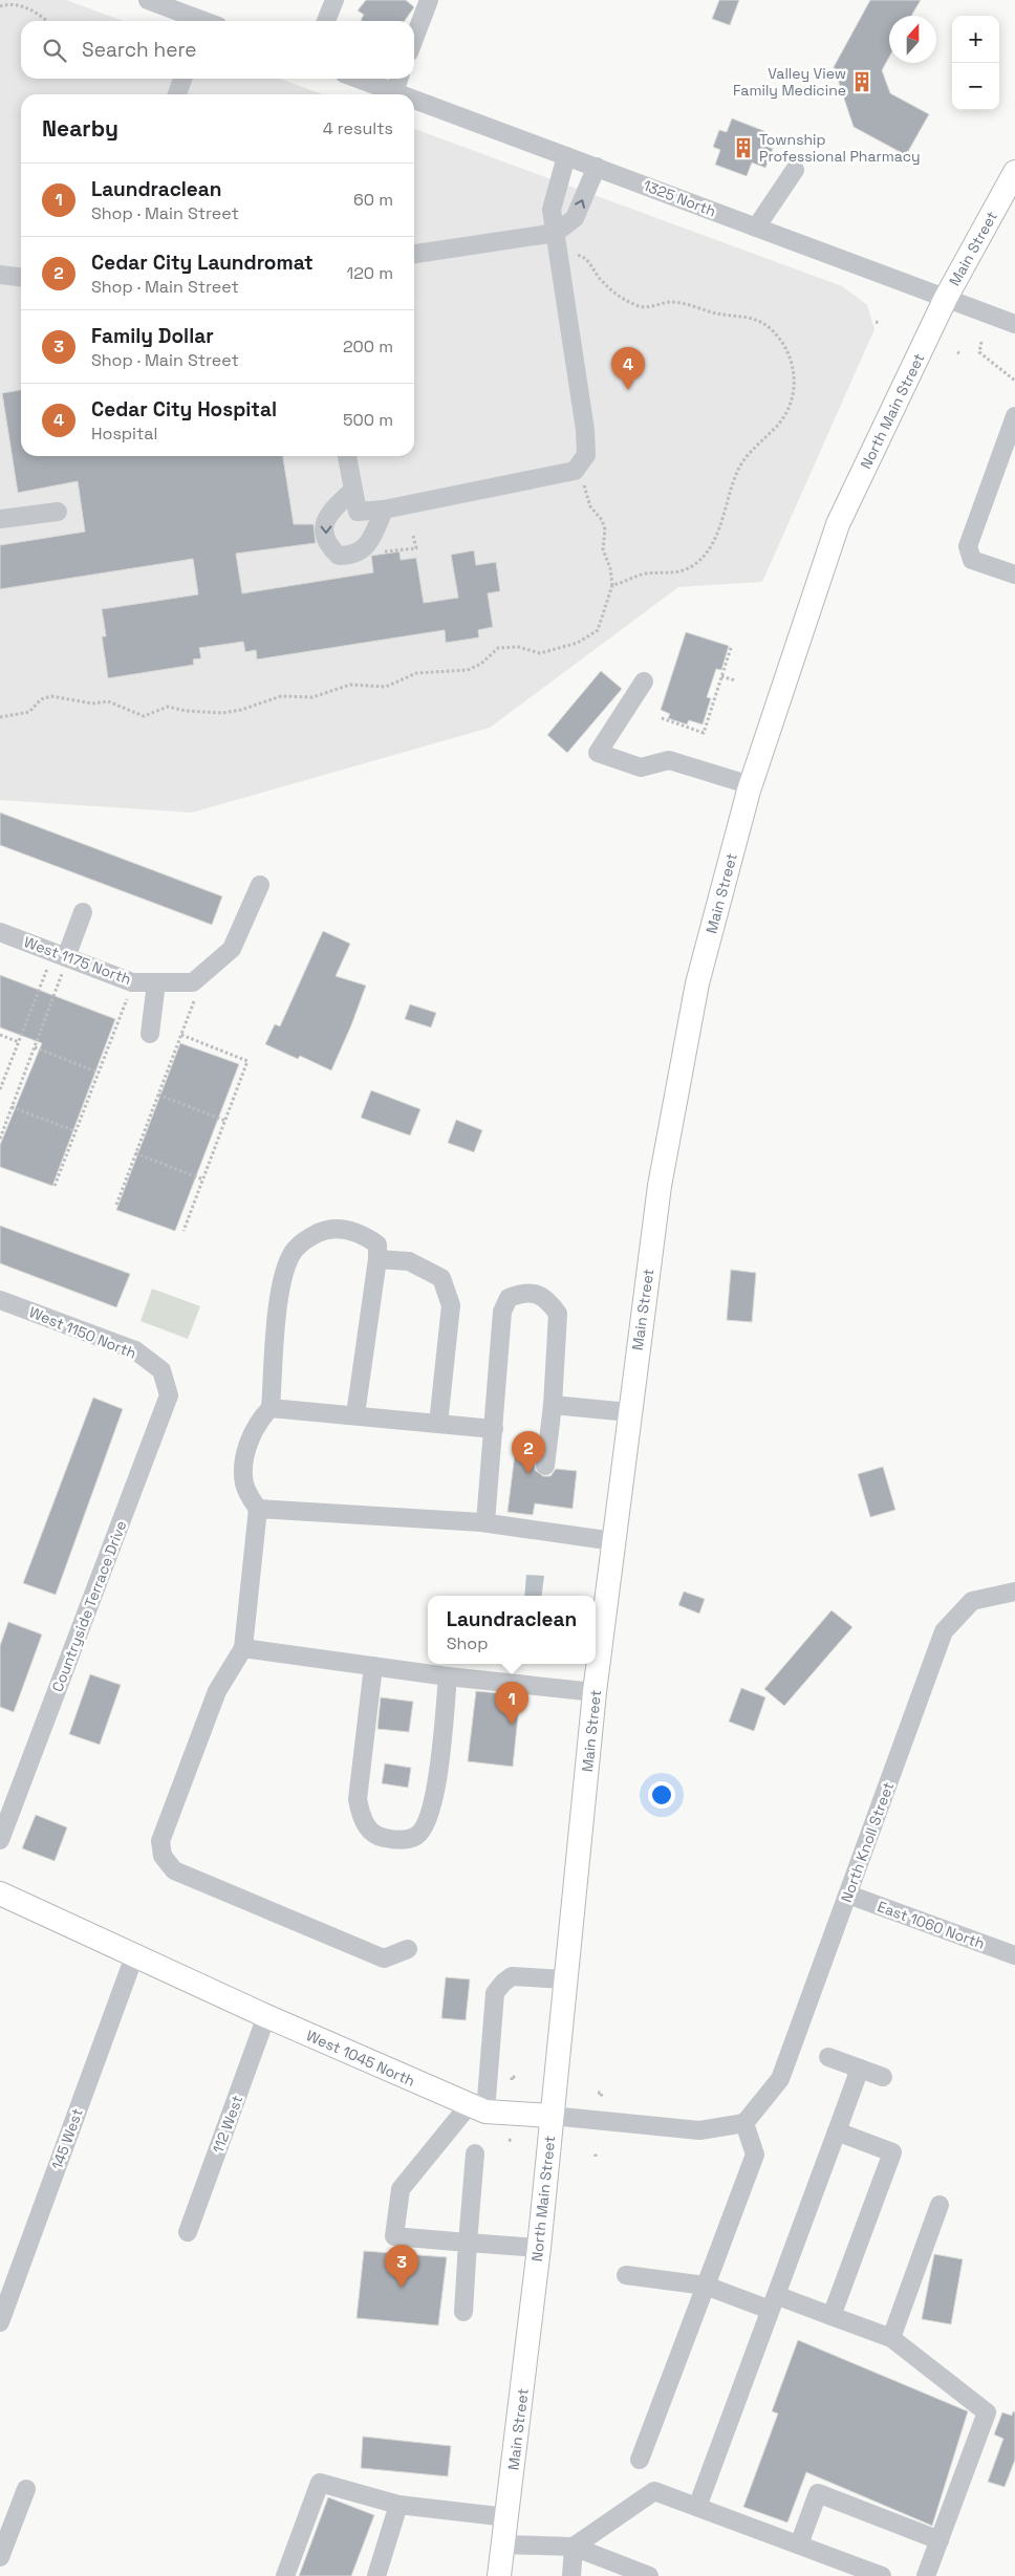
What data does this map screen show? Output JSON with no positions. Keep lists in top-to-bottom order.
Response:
{
  "streets": {
    "main road": ["Main Street", "North Main Street", "West 1045 North"],
    "street": [
      "1325 North",
      "West 1175 North",
      "West 1150 North",
      "Countryside Terrace Drive",
      "North Knoll Street",
      "East 1060 North",
      "112 West",
      "145 West"
    ]
  },
  "crossings": [
    ["1325 North", "Main Street"],
    ["1325 North", "North Main Street"],
    ["Main Street", "North Main Street"],
    ["Main Street", "West 1045 North"],
    ["North Main Street", "West 1045 North"],
    ["West 1150 North", "Countryside Terrace Drive"],
    ["North Knoll Street", "East 1060 North"],
    ["North Knoll Street", "West 1045 North"],
    ["West 1045 North", "112 West"],
    ["West 1045 North", "145 West"]
  ],
  "places": {
    "building": ["Valley View Family Medicine", "Township Professional Pharmacy"]
  },
  "north": "top",
  "page": {
    "map_buttons": ["+", "−"],
    "search": "Search here",
    "heading": ["Nearby", "4 results"],
    "list": [
      {
        "mark": "1",
        "name": "Laundraclean",
        "note": "Shop · Main Street",
        "value": "60 m"
      },
      {
        "mark": "2",
        "name": "Cedar City Laundromat",
        "note": "Shop · Main Street",
        "value": "120 m"
      },
      {
        "mark": "3",
        "name": "Family Dollar",
        "note": "Shop · Main Street",
        "value": "200 m"
      },
      {
        "mark": "4",
        "name": "Cedar City Hospital",
        "note": "Hospital",
        "value": "500 m"
      }
    ],
    "pins": [
      "4",
      "2",
      "1",
      "3"
    ],
    "popup": ["Laundraclean", "Shop"]
  }
}
